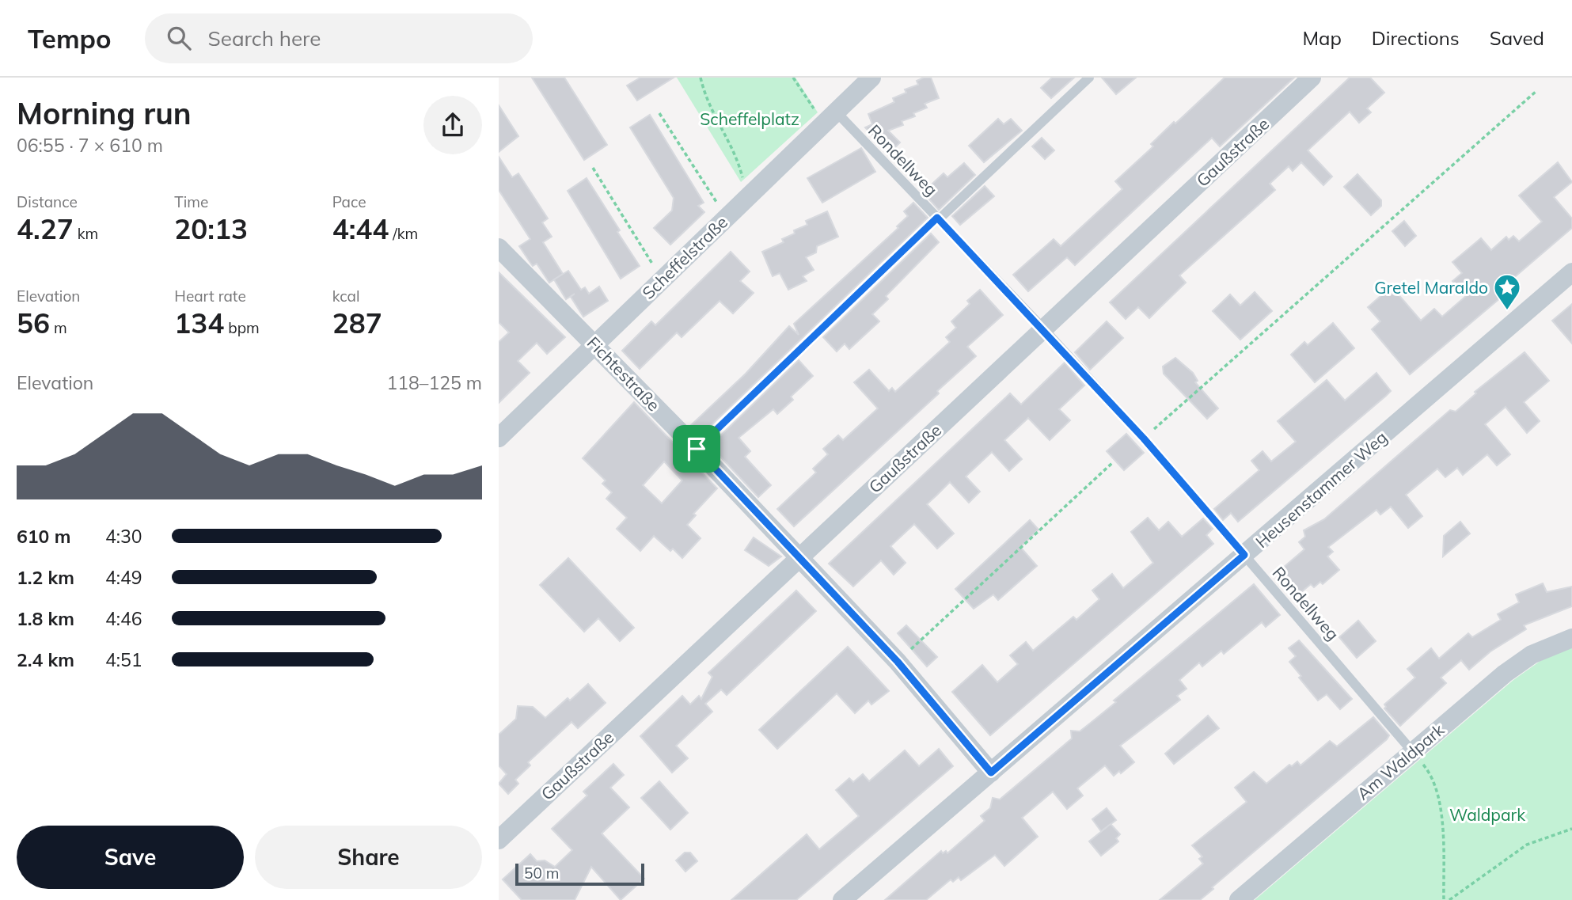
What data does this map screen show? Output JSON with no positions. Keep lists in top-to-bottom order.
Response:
{
  "streets": {
    "street": [
      "Gaußstraße",
      "Scheffelstraße",
      "Fichtestraße",
      "Heusenstammer Weg",
      "Am Waldpark"
    ],
    "lane": ["Rondellweg"]
  },
  "crossings": [
    ["Gaußstraße", "Rondellweg"],
    ["Gaußstraße", "Fichtestraße"],
    ["Rondellweg", "Scheffelstraße"],
    ["Rondellweg", "Heusenstammer Weg"],
    ["Rondellweg", "Am Waldpark"],
    ["Scheffelstraße", "Fichtestraße"],
    ["Fichtestraße", "Heusenstammer Weg"]
  ],
  "parks": ["Scheffelplatz", "Waldpark"],
  "places": {
    "place": ["Gretel Maraldo"]
  },
  "scale_bar": "50 m",
  "page": {
    "header": "Tempo",
    "search": "Search here",
    "nav": ["Map", "Directions", "Saved"],
    "heading": ["Morning run", "06:55 · 7 × 610 m"],
    "stats": [
      ["Distance", "4.27 km"],
      ["Time", "20:13"],
      ["Pace", "4:44 /km"],
      ["Elevation", "56 m"],
      ["Heart rate", "134 bpm"],
      ["kcal", "287"]
    ],
    "chart": ["Elevation", "118–125 m"],
    "list": [
      {
        "name": "610 m",
        "note": "4:30"
      },
      {
        "name": "1.2 km",
        "note": "4:49"
      },
      {
        "name": "1.8 km",
        "note": "4:46"
      },
      {
        "name": "2.4 km",
        "note": "4:51"
      }
    ],
    "buttons": ["Save", "Share"],
    "scale": "50 m"
  }
}
